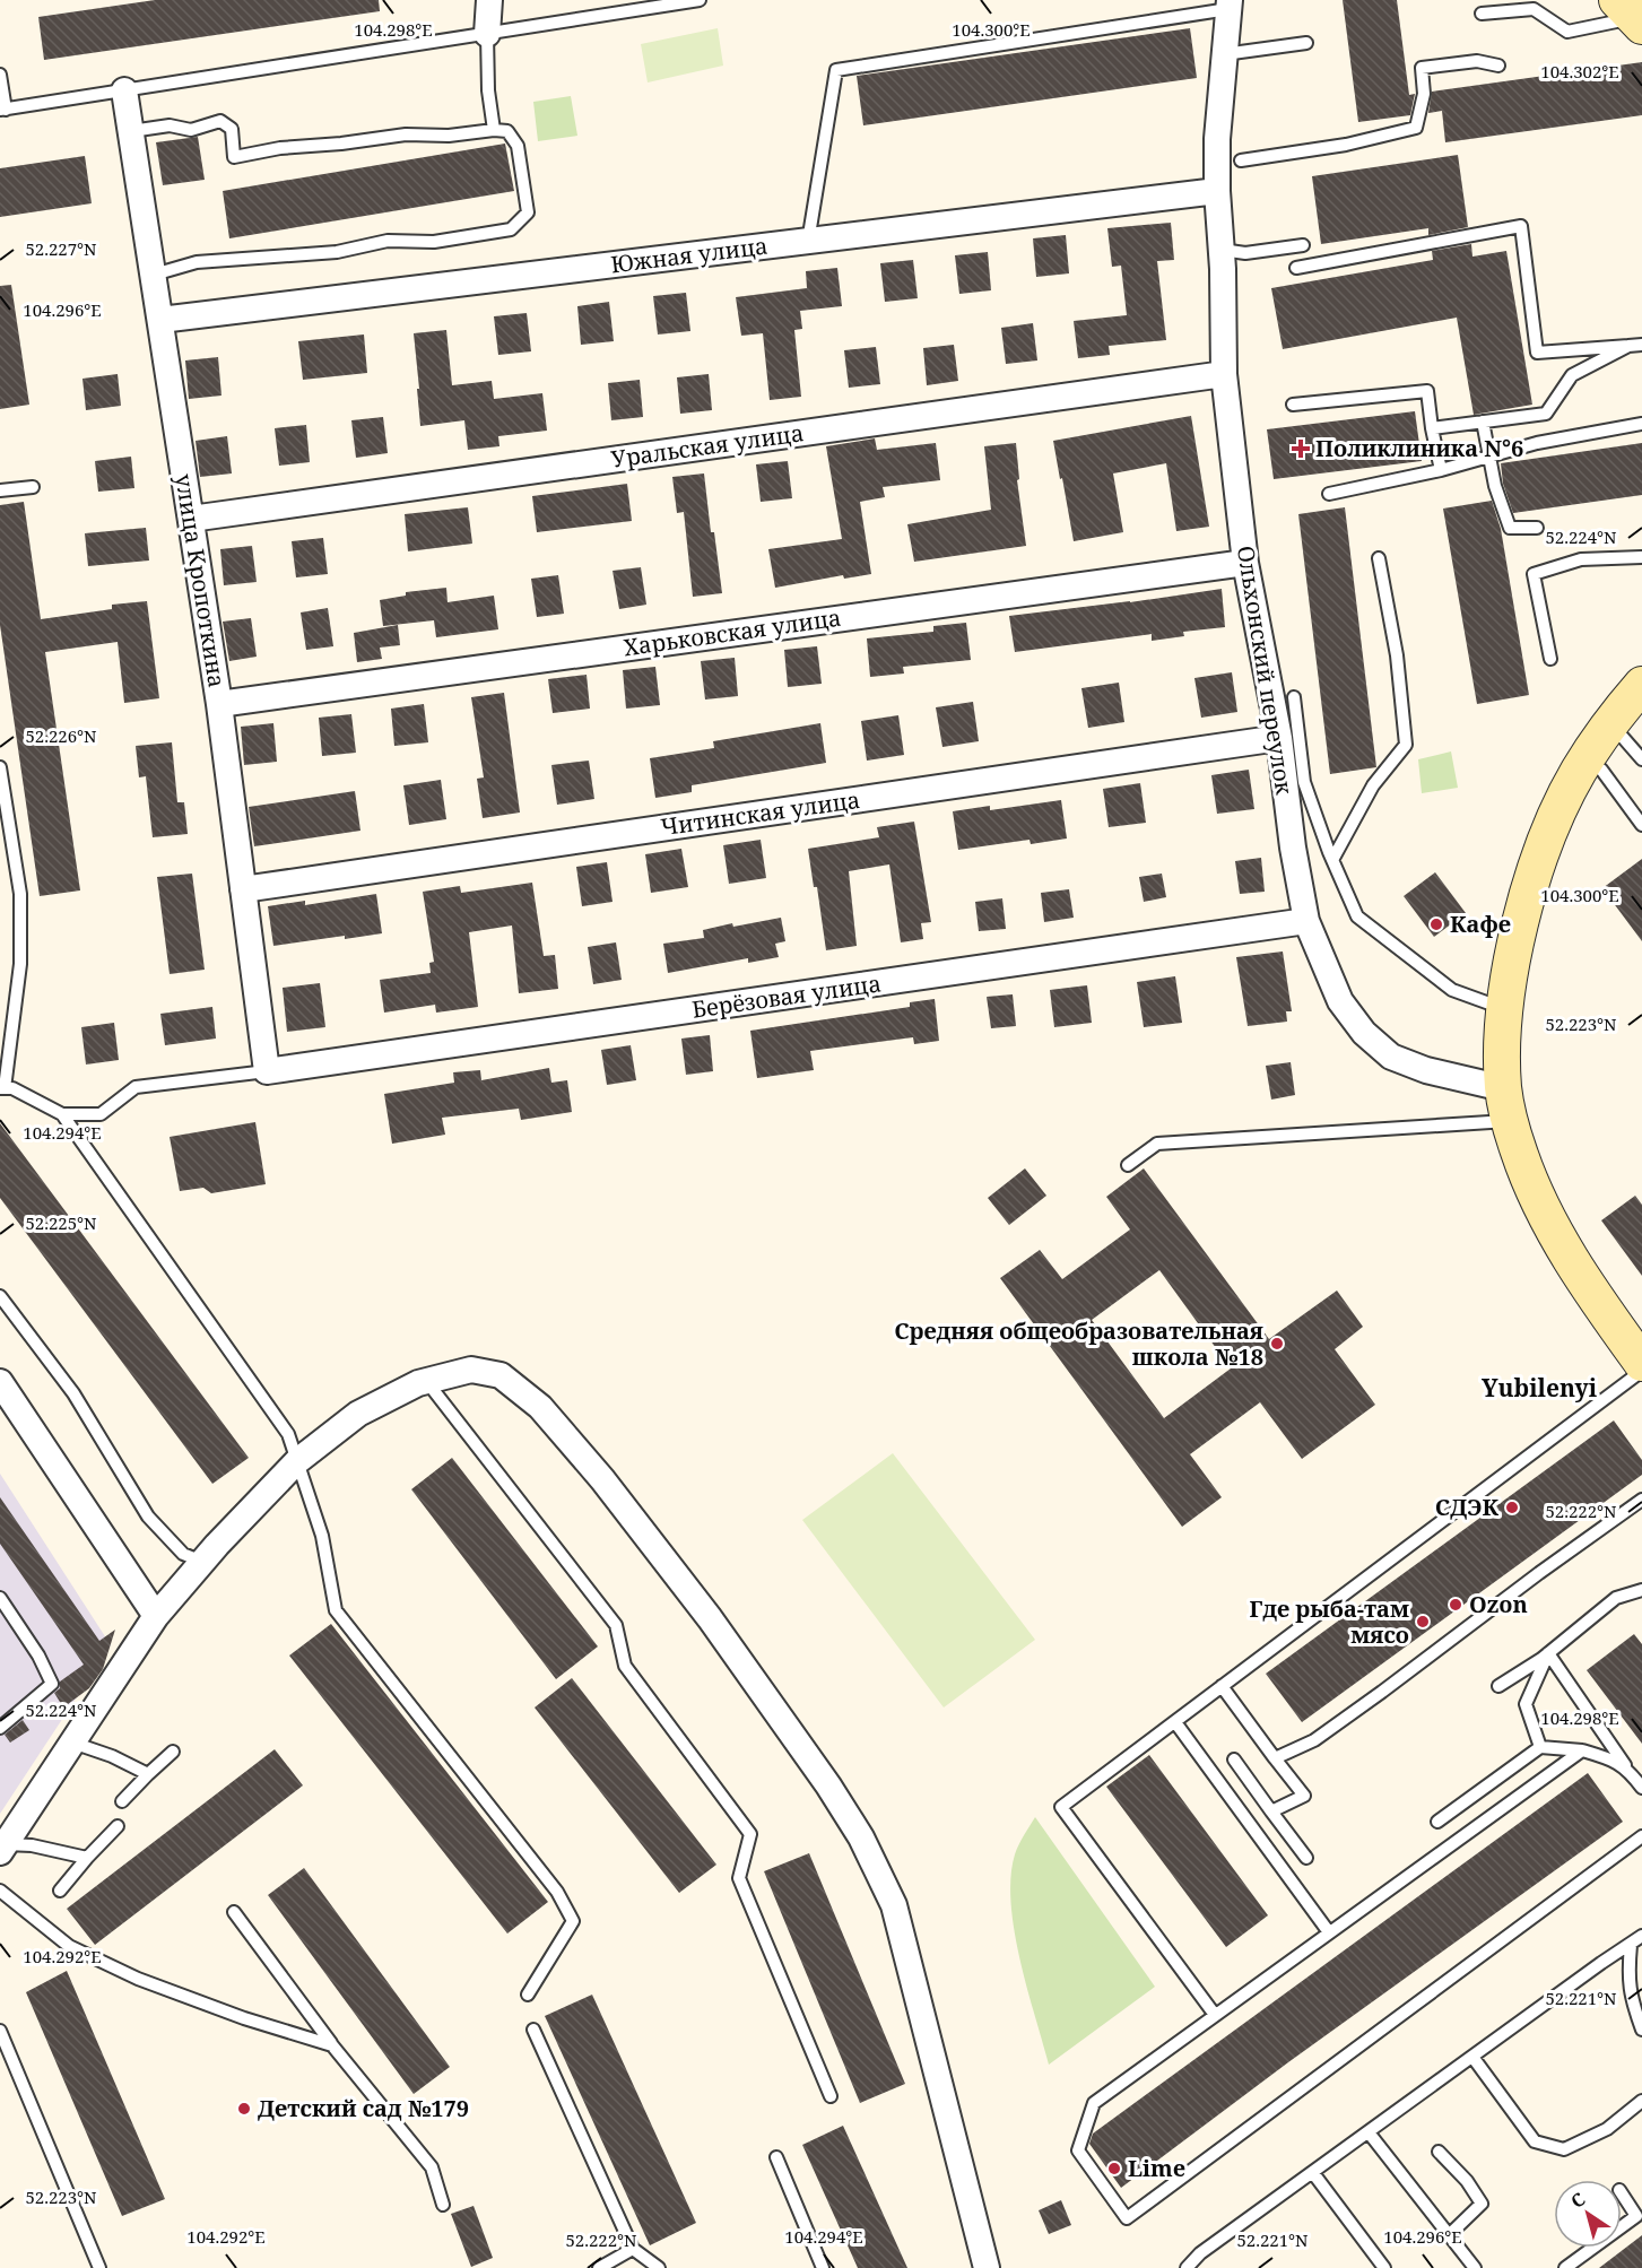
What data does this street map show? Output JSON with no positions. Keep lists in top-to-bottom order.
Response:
{
  "streets": {
    "street": [
      "Южная улица",
      "Уральская улица",
      "улица Кропоткина",
      "Харьковская улица",
      "Ольхонский переулок",
      "Читинская улица",
      "Берёзовая улица"
    ]
  },
  "crossings": [
    ["Южная улица", "улица Кропоткина"],
    ["Южная улица", "Ольхонский переулок"],
    ["Уральская улица", "улица Кропоткина"],
    ["Уральская улица", "Ольхонский переулок"],
    ["улица Кропоткина", "Харьковская улица"],
    ["улица Кропоткина", "Читинская улица"],
    ["улица Кропоткина", "Берёзовая улица"],
    ["Харьковская улица", "Ольхонский переулок"],
    ["Ольхонский переулок", "Читинская улица"],
    ["Ольхонский переулок", "Берёзовая улица"]
  ],
  "districts": ["Yubilenyi"],
  "places": {
    "health": ["Поликлиника N°6"],
    "other": [
      "Кафе",
      "Средняя общеобразовательная школа №18",
      "СДЭК",
      "Ozon",
      "Где рыба-там мясо",
      "Детский сад №179",
      "Lime"
    ]
  },
  "north": "top left",
  "coordinates": [
    "104.298°E",
    "104.300°E",
    "104.302°E",
    "52.227°N",
    "104.296°E",
    "52.224°N",
    "52.226°N",
    "52.223°N",
    "104.294°E",
    "52.225°N",
    "52.222°N",
    "104.292°E",
    "52.221°N"
  ]
}
